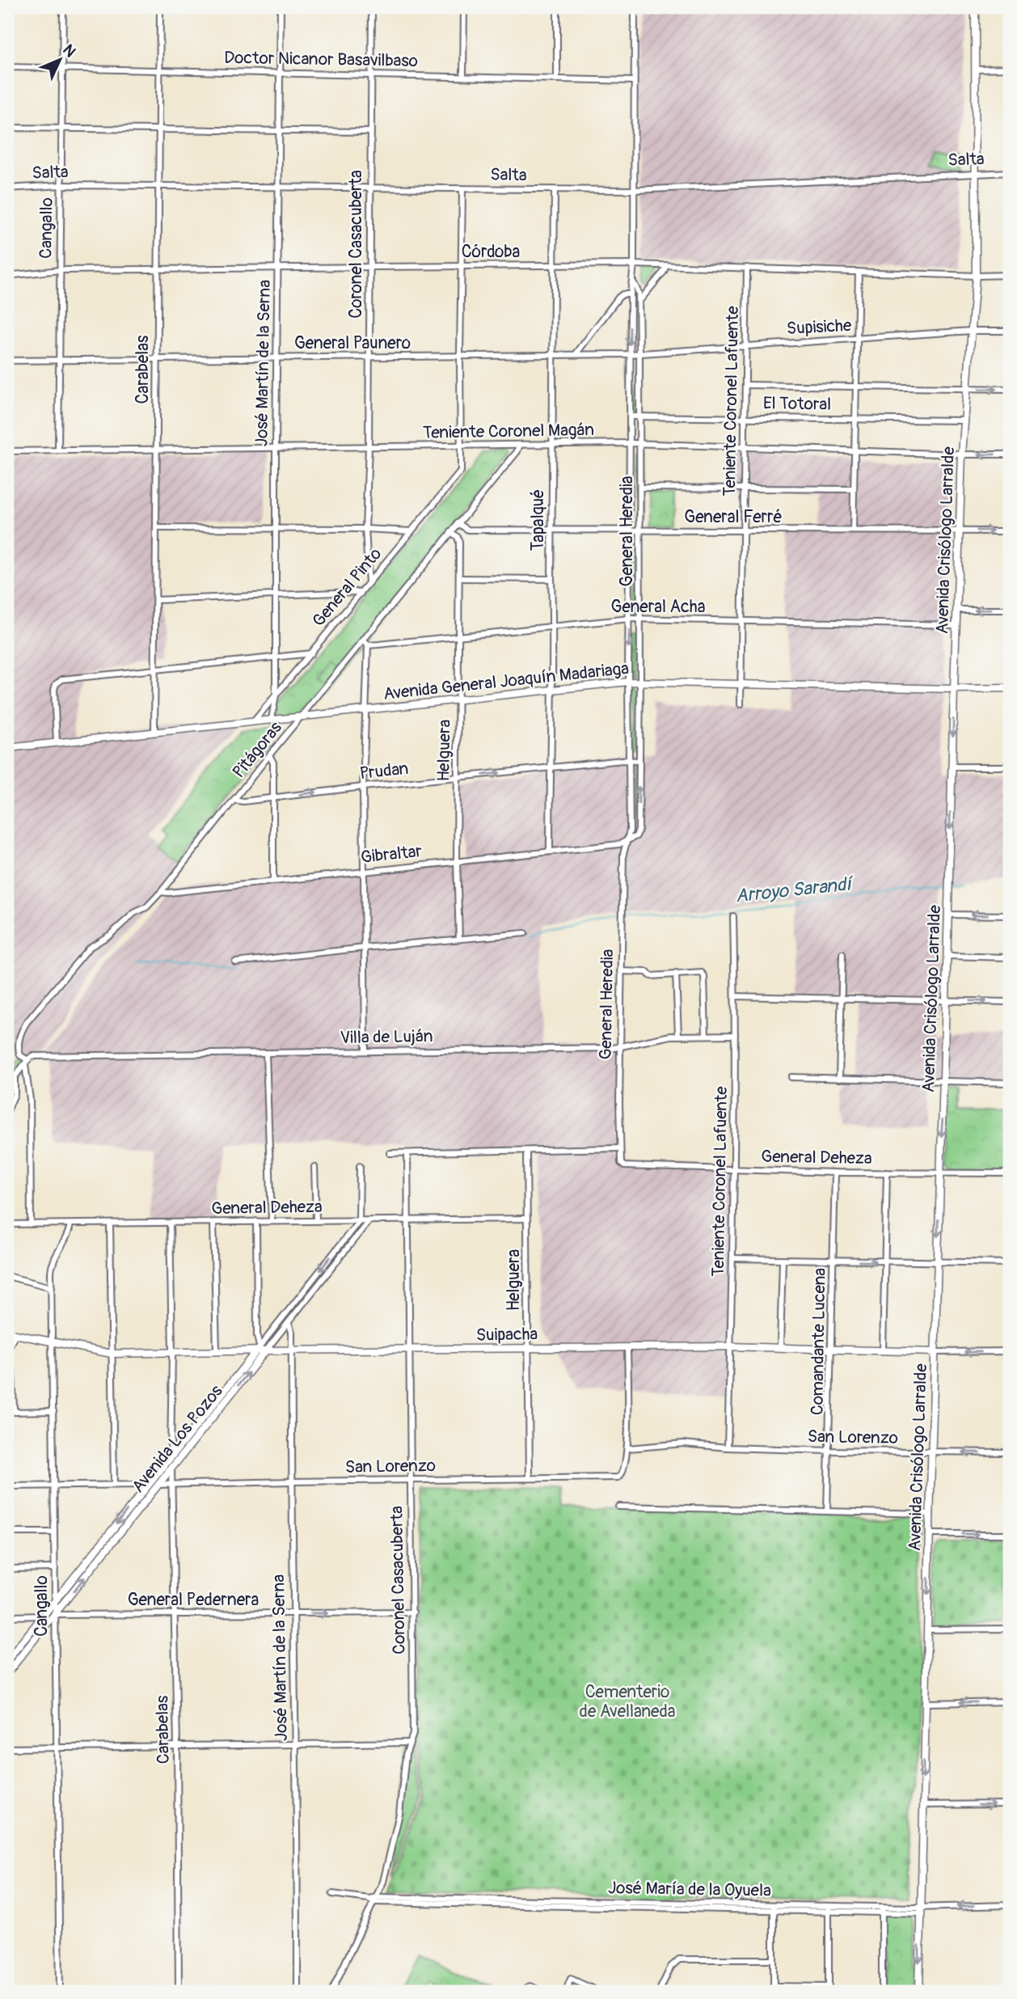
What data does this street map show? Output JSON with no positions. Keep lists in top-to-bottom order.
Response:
{
  "streets": {
    "street": [
      "Doctor Nicanor Basavilbaso",
      "Salta",
      "Cangallo",
      "Coronel Casacuberta",
      "Córdoba",
      "Supisiche",
      "General Paunero",
      "José Martín de la Serna",
      "Carabelas",
      "Teniente Coronel Lafuente",
      "El Totoral",
      "Teniente Coronel Magán",
      "General Ferré",
      "Tapalqué",
      "General Heredia",
      "Avenida Crisólogo Larralde",
      "General Pinto",
      "General Acha",
      "Avenida General Joaquín Madariaga",
      "Pitágoras",
      "Helguera",
      "Prudan",
      "Gibraltar",
      "Villa de Luján",
      "General Deheza",
      "Suipacha",
      "Comandante Lucena",
      "San Lorenzo",
      "Avenida Los Pozos",
      "General Pedernera",
      "José María de la Oyuela"
    ]
  },
  "crossings": [
    ["Doctor Nicanor Basavilbaso", "Cangallo"],
    ["Doctor Nicanor Basavilbaso", "Coronel Casacuberta"],
    ["Doctor Nicanor Basavilbaso", "José Martín de la Serna"],
    ["Doctor Nicanor Basavilbaso", "Carabelas"],
    ["Doctor Nicanor Basavilbaso", "General Heredia"],
    ["Salta", "Cangallo"],
    ["Salta", "Coronel Casacuberta"],
    ["Salta", "José Martín de la Serna"],
    ["Salta", "Carabelas"],
    ["Salta", "Tapalqué"],
    ["Salta", "General Heredia"],
    ["Salta", "Avenida Crisólogo Larralde"],
    ["Cangallo", "Córdoba"],
    ["Cangallo", "General Paunero"],
    ["Cangallo", "Teniente Coronel Magán"],
    ["Cangallo", "General Deheza"],
    ["Cangallo", "Suipacha"],
    ["Cangallo", "Avenida Los Pozos"],
    ["Cangallo", "General Pedernera"],
    ["Coronel Casacuberta", "Córdoba"],
    ["Coronel Casacuberta", "General Paunero"],
    ["Coronel Casacuberta", "Teniente Coronel Magán"],
    ["Coronel Casacuberta", "General Pinto"],
    ["Coronel Casacuberta", "General Deheza"],
    ["Coronel Casacuberta", "Suipacha"],
    ["Coronel Casacuberta", "San Lorenzo"],
    ["Coronel Casacuberta", "General Pedernera"],
    ["Coronel Casacuberta", "José María de la Oyuela"],
    ["Córdoba", "José Martín de la Serna"],
    ["Córdoba", "Carabelas"],
    ["Córdoba", "Teniente Coronel Lafuente"],
    ["Córdoba", "Tapalqué"],
    ["Córdoba", "General Heredia"],
    ["Córdoba", "Avenida Crisólogo Larralde"],
    ["Supisiche", "General Paunero"],
    ["Supisiche", "Teniente Coronel Lafuente"],
    ["Supisiche", "General Heredia"],
    ["Supisiche", "Avenida Crisólogo Larralde"],
    ["General Paunero", "José Martín de la Serna"],
    ["General Paunero", "Carabelas"],
    ["General Paunero", "Tapalqué"],
    ["General Paunero", "General Heredia"],
    ["José Martín de la Serna", "Teniente Coronel Magán"],
    ["José Martín de la Serna", "General Pinto"],
    ["José Martín de la Serna", "Avenida General Joaquín Madariaga"],
    ["José Martín de la Serna", "Suipacha"],
    ["José Martín de la Serna", "San Lorenzo"],
    ["José Martín de la Serna", "Avenida Los Pozos"],
    ["José Martín de la Serna", "General Pedernera"],
    ["Carabelas", "Teniente Coronel Magán"],
    ["Carabelas", "Avenida General Joaquín Madariaga"],
    ["Carabelas", "San Lorenzo"],
    ["Carabelas", "Avenida Los Pozos"],
    ["Carabelas", "General Pedernera"],
    ["Teniente Coronel Lafuente", "El Totoral"],
    ["Teniente Coronel Lafuente", "Teniente Coronel Magán"],
    ["Teniente Coronel Lafuente", "General Ferré"],
    ["Teniente Coronel Lafuente", "General Acha"],
    ["Teniente Coronel Lafuente", "Avenida General Joaquín Madariaga"],
    ["Teniente Coronel Lafuente", "Villa de Luján"],
    ["Teniente Coronel Lafuente", "General Deheza"],
    ["Teniente Coronel Lafuente", "Suipacha"],
    ["Teniente Coronel Lafuente", "San Lorenzo"],
    ["El Totoral", "General Heredia"],
    ["El Totoral", "Avenida Crisólogo Larralde"],
    ["Teniente Coronel Magán", "Tapalqué"],
    ["Teniente Coronel Magán", "General Heredia"],
    ["Teniente Coronel Magán", "Avenida Crisólogo Larralde"],
    ["Teniente Coronel Magán", "General Pinto"],
    ["Teniente Coronel Magán", "Pitágoras"],
    ["General Ferré", "Tapalqué"],
    ["General Ferré", "General Heredia"],
    ["General Ferré", "Avenida Crisólogo Larralde"],
    ["General Ferré", "Pitágoras"],
    ["Tapalqué", "General Acha"],
    ["Tapalqué", "Avenida General Joaquín Madariaga"],
    ["Tapalqué", "Prudan"],
    ["Tapalqué", "Gibraltar"],
    ["General Heredia", "General Acha"],
    ["General Heredia", "Avenida General Joaquín Madariaga"],
    ["General Heredia", "Prudan"],
    ["General Heredia", "Gibraltar"],
    ["General Heredia", "Villa de Luján"],
    ["General Heredia", "General Deheza"],
    ["Avenida Crisólogo Larralde", "General Acha"],
    ["Avenida Crisólogo Larralde", "Avenida General Joaquín Madariaga"],
    ["Avenida Crisólogo Larralde", "General Deheza"],
    ["Avenida Crisólogo Larralde", "Suipacha"],
    ["Avenida Crisólogo Larralde", "San Lorenzo"],
    ["Avenida Crisólogo Larralde", "José María de la Oyuela"],
    ["General Pinto", "Avenida General Joaquín Madariaga"],
    ["General Acha", "Pitágoras"],
    ["General Acha", "Helguera"],
    ["Avenida General Joaquín Madariaga", "Pitágoras"],
    ["Avenida General Joaquín Madariaga", "Helguera"],
    ["Pitágoras", "Helguera"],
    ["Pitágoras", "Prudan"],
    ["Pitágoras", "Gibraltar"],
    ["Pitágoras", "Villa de Luján"],
    ["Helguera", "Prudan"],
    ["Helguera", "Gibraltar"],
    ["Helguera", "General Deheza"],
    ["Helguera", "Suipacha"],
    ["Helguera", "San Lorenzo"],
    ["General Deheza", "Comandante Lucena"],
    ["General Deheza", "Avenida Los Pozos"],
    ["Suipacha", "Comandante Lucena"],
    ["Suipacha", "Avenida Los Pozos"],
    ["Comandante Lucena", "San Lorenzo"],
    ["San Lorenzo", "Avenida Los Pozos"],
    ["Avenida Los Pozos", "General Pedernera"]
  ],
  "one_way": ["Prudan"],
  "water": ["Arroyo Sarandí"],
  "parks": ["Cementerio de Avellaneda"],
  "north": "top right"
}
